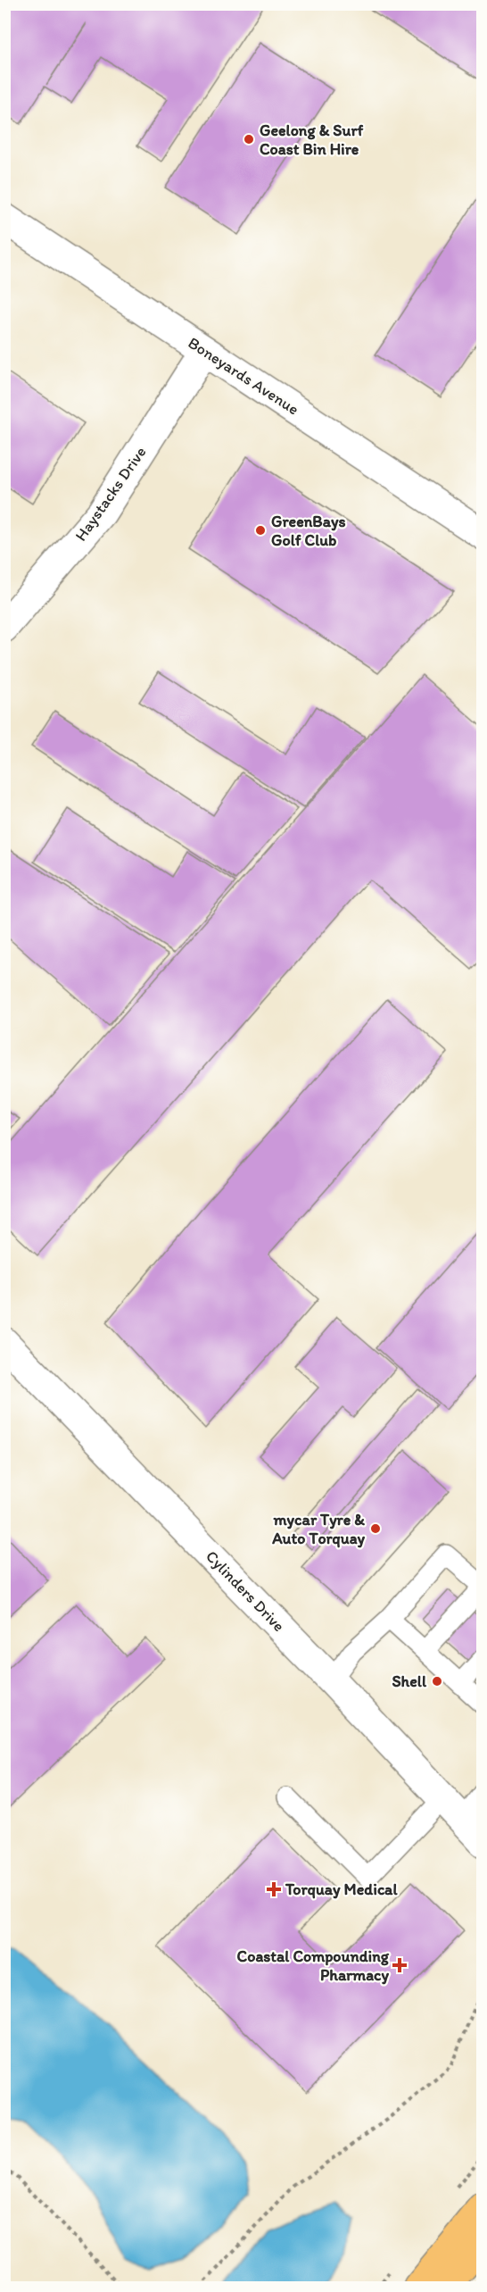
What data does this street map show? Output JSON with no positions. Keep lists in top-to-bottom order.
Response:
{
  "streets": {
    "street": ["Boneyards Avenue", "Haystacks Drive", "Cylinders Drive"]
  },
  "crossings": [
    ["Boneyards Avenue", "Haystacks Drive"]
  ],
  "places": {
    "other": [
      "Geelong & Surf Coast Bin Hire",
      "GreenBays Golf Club",
      "mycar Tyre & Auto Torquay",
      "Shell"
    ],
    "health": ["Torquay Medical", "Coastal Compounding Pharmacy"]
  }
}
